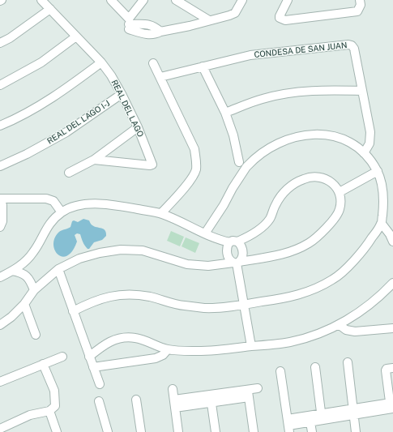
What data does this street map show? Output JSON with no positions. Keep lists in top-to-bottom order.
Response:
{
  "streets": {
    "street": ["CONDESA DE SAN JUAN", "REAL DEL LAGO", "REAL DEL LAGO I-J"]
  },
  "crossings": [
    ["REAL DEL LAGO", "REAL DEL LAGO I-J"]
  ]
}
